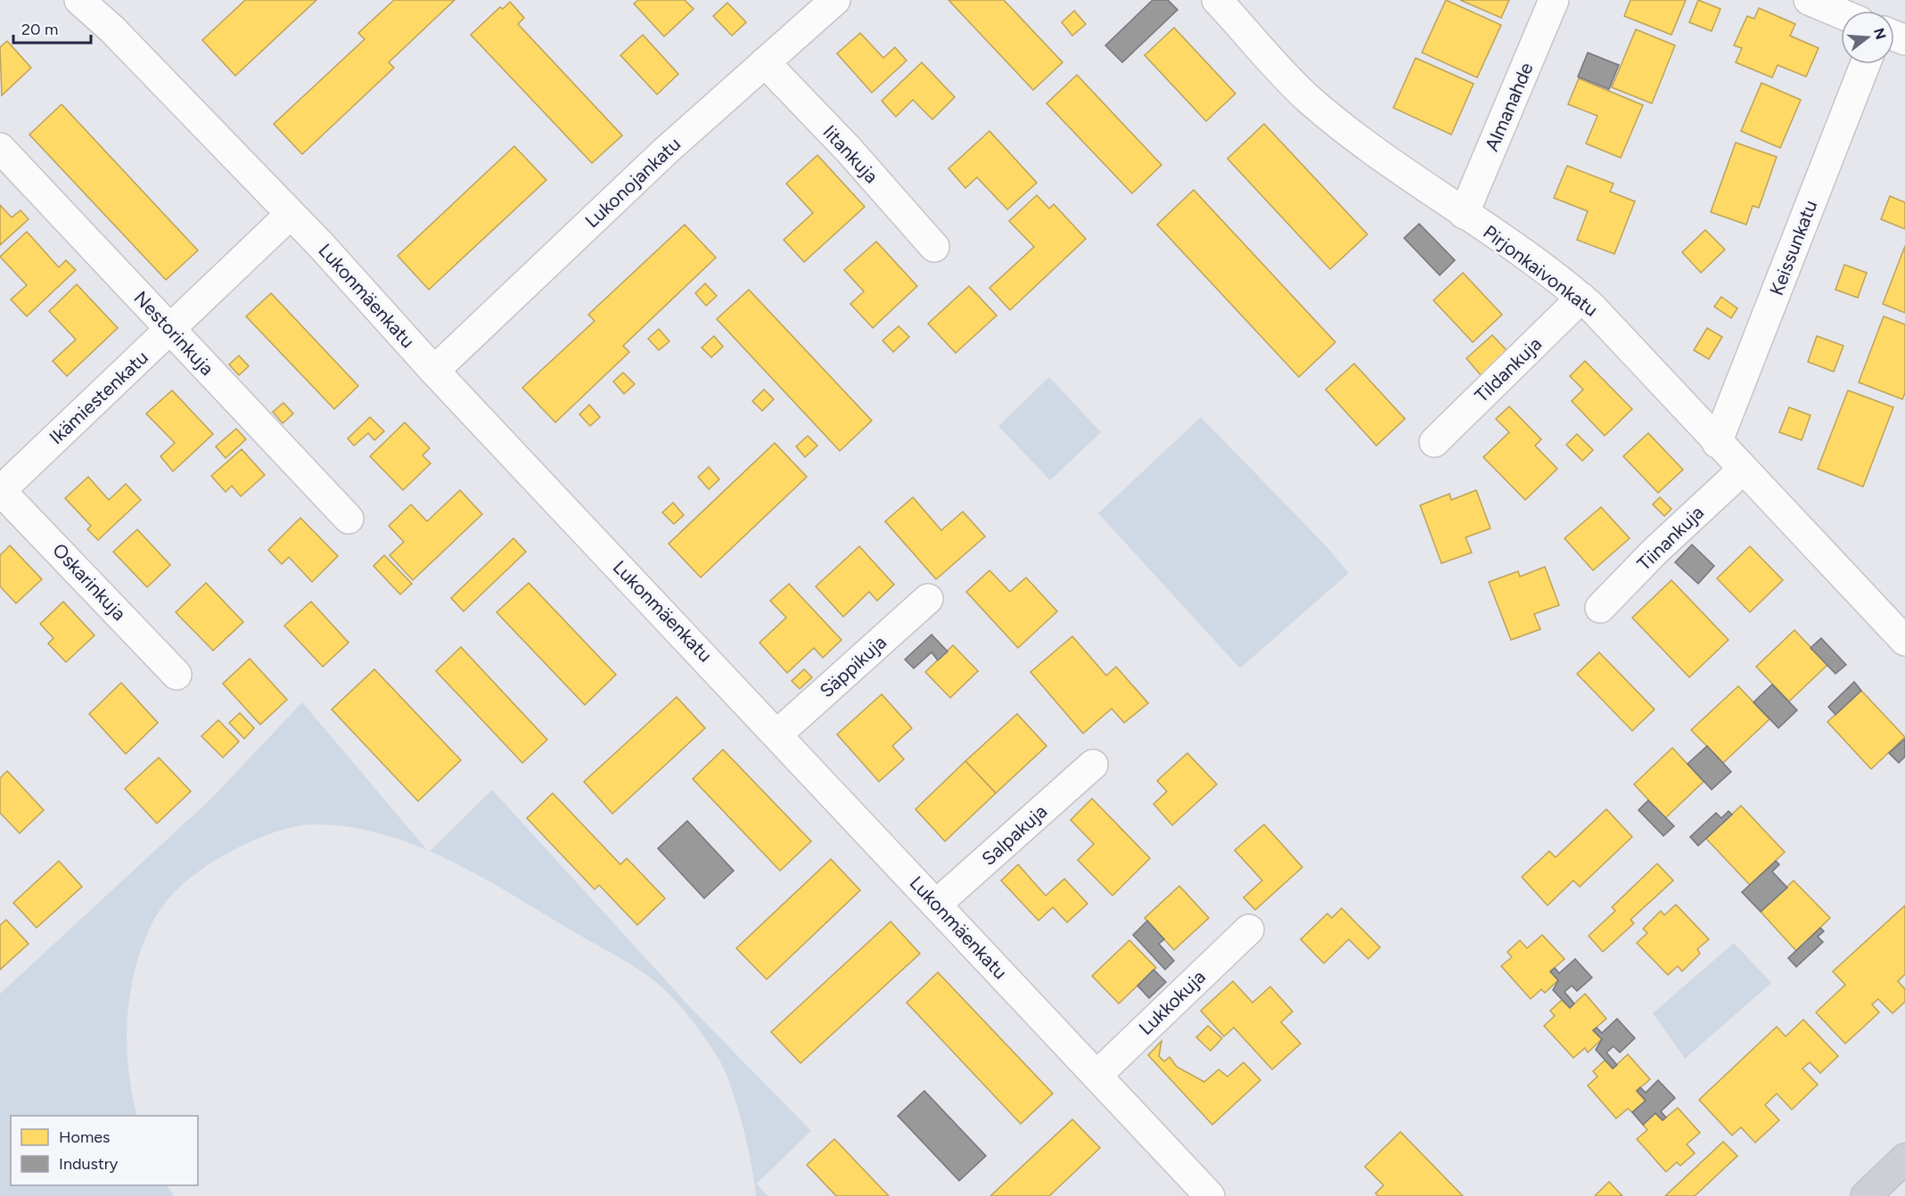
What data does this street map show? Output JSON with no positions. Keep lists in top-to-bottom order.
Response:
{
  "streets": {
    "street": [
      "Almanahde",
      "Iitankuja",
      "Lukonojankatu",
      "Keissunkatu",
      "Pirjonkaivonkatu",
      "Lukonmäenkatu",
      "Nestorinkuja",
      "Tildankuja",
      "Ikämiestenkatu",
      "Tiinankuja",
      "Oskarinkuja",
      "Säppikuja",
      "Salpakuja",
      "Lukkokuja"
    ]
  },
  "crossings": [
    ["Almanahde", "Pirjonkaivonkatu"],
    ["Iitankuja", "Lukonojankatu"],
    ["Lukonojankatu", "Lukonmäenkatu"],
    ["Keissunkatu", "Pirjonkaivonkatu"],
    ["Pirjonkaivonkatu", "Tildankuja"],
    ["Pirjonkaivonkatu", "Tiinankuja"],
    ["Lukonmäenkatu", "Ikämiestenkatu"],
    ["Lukonmäenkatu", "Säppikuja"],
    ["Lukonmäenkatu", "Salpakuja"],
    ["Lukonmäenkatu", "Lukkokuja"],
    ["Nestorinkuja", "Ikämiestenkatu"],
    ["Ikämiestenkatu", "Oskarinkuja"]
  ],
  "legend": ["Homes", "Industry"],
  "scale_bar": "20 m",
  "north": "right"
}
